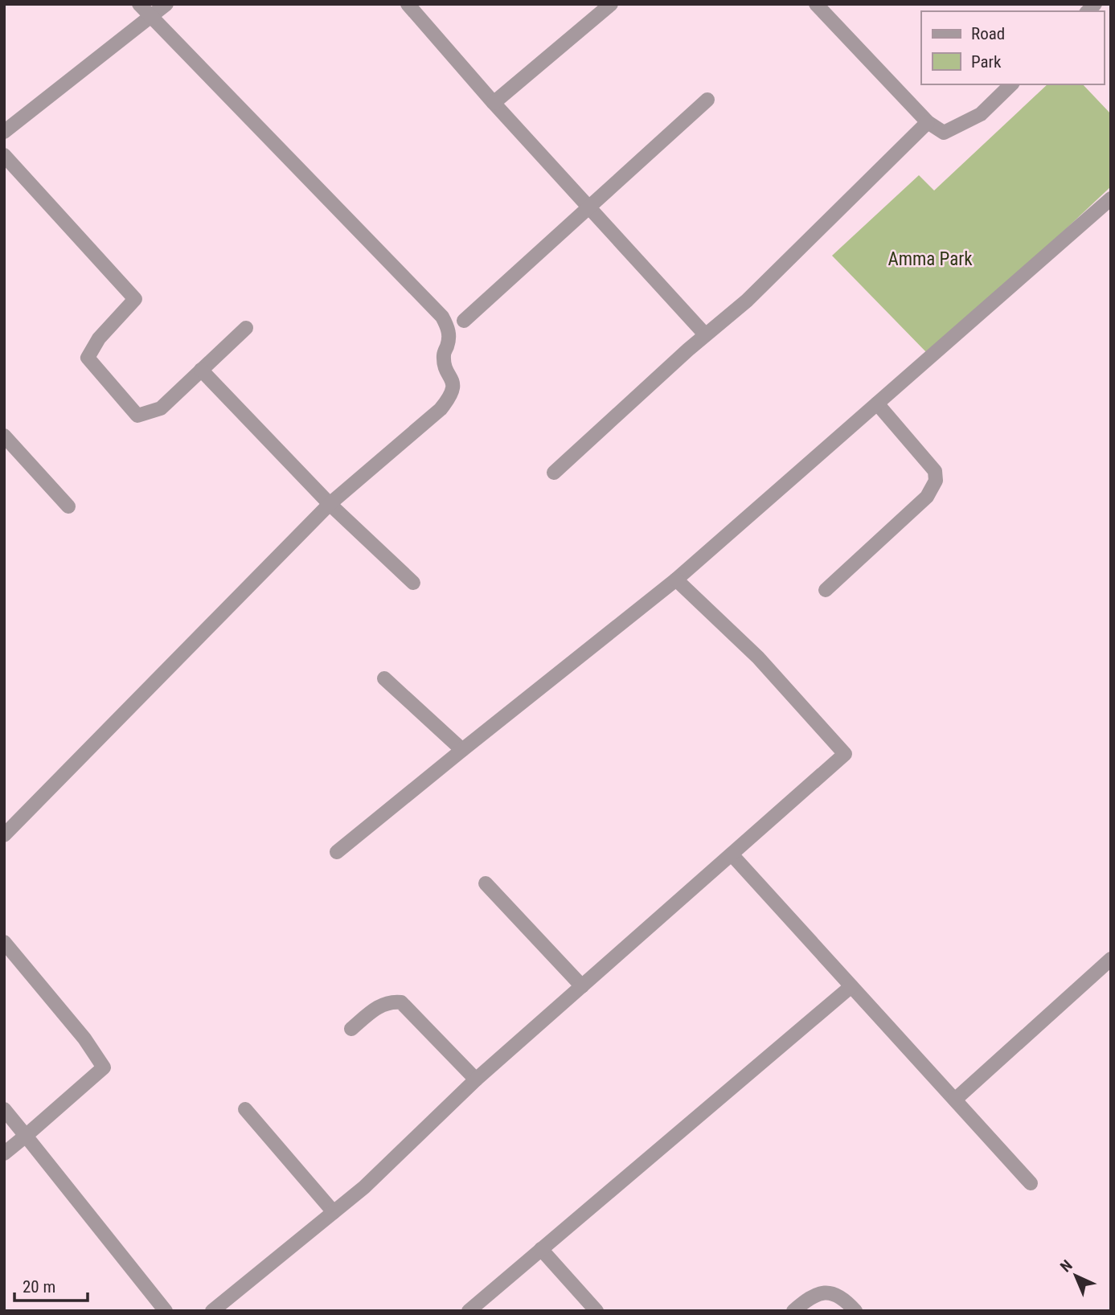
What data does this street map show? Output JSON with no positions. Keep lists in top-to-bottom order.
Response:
{
  "parks": ["Amma Park"],
  "legend": ["Road", "Park"],
  "scale_bar": "20 m",
  "north": "top left"
}
